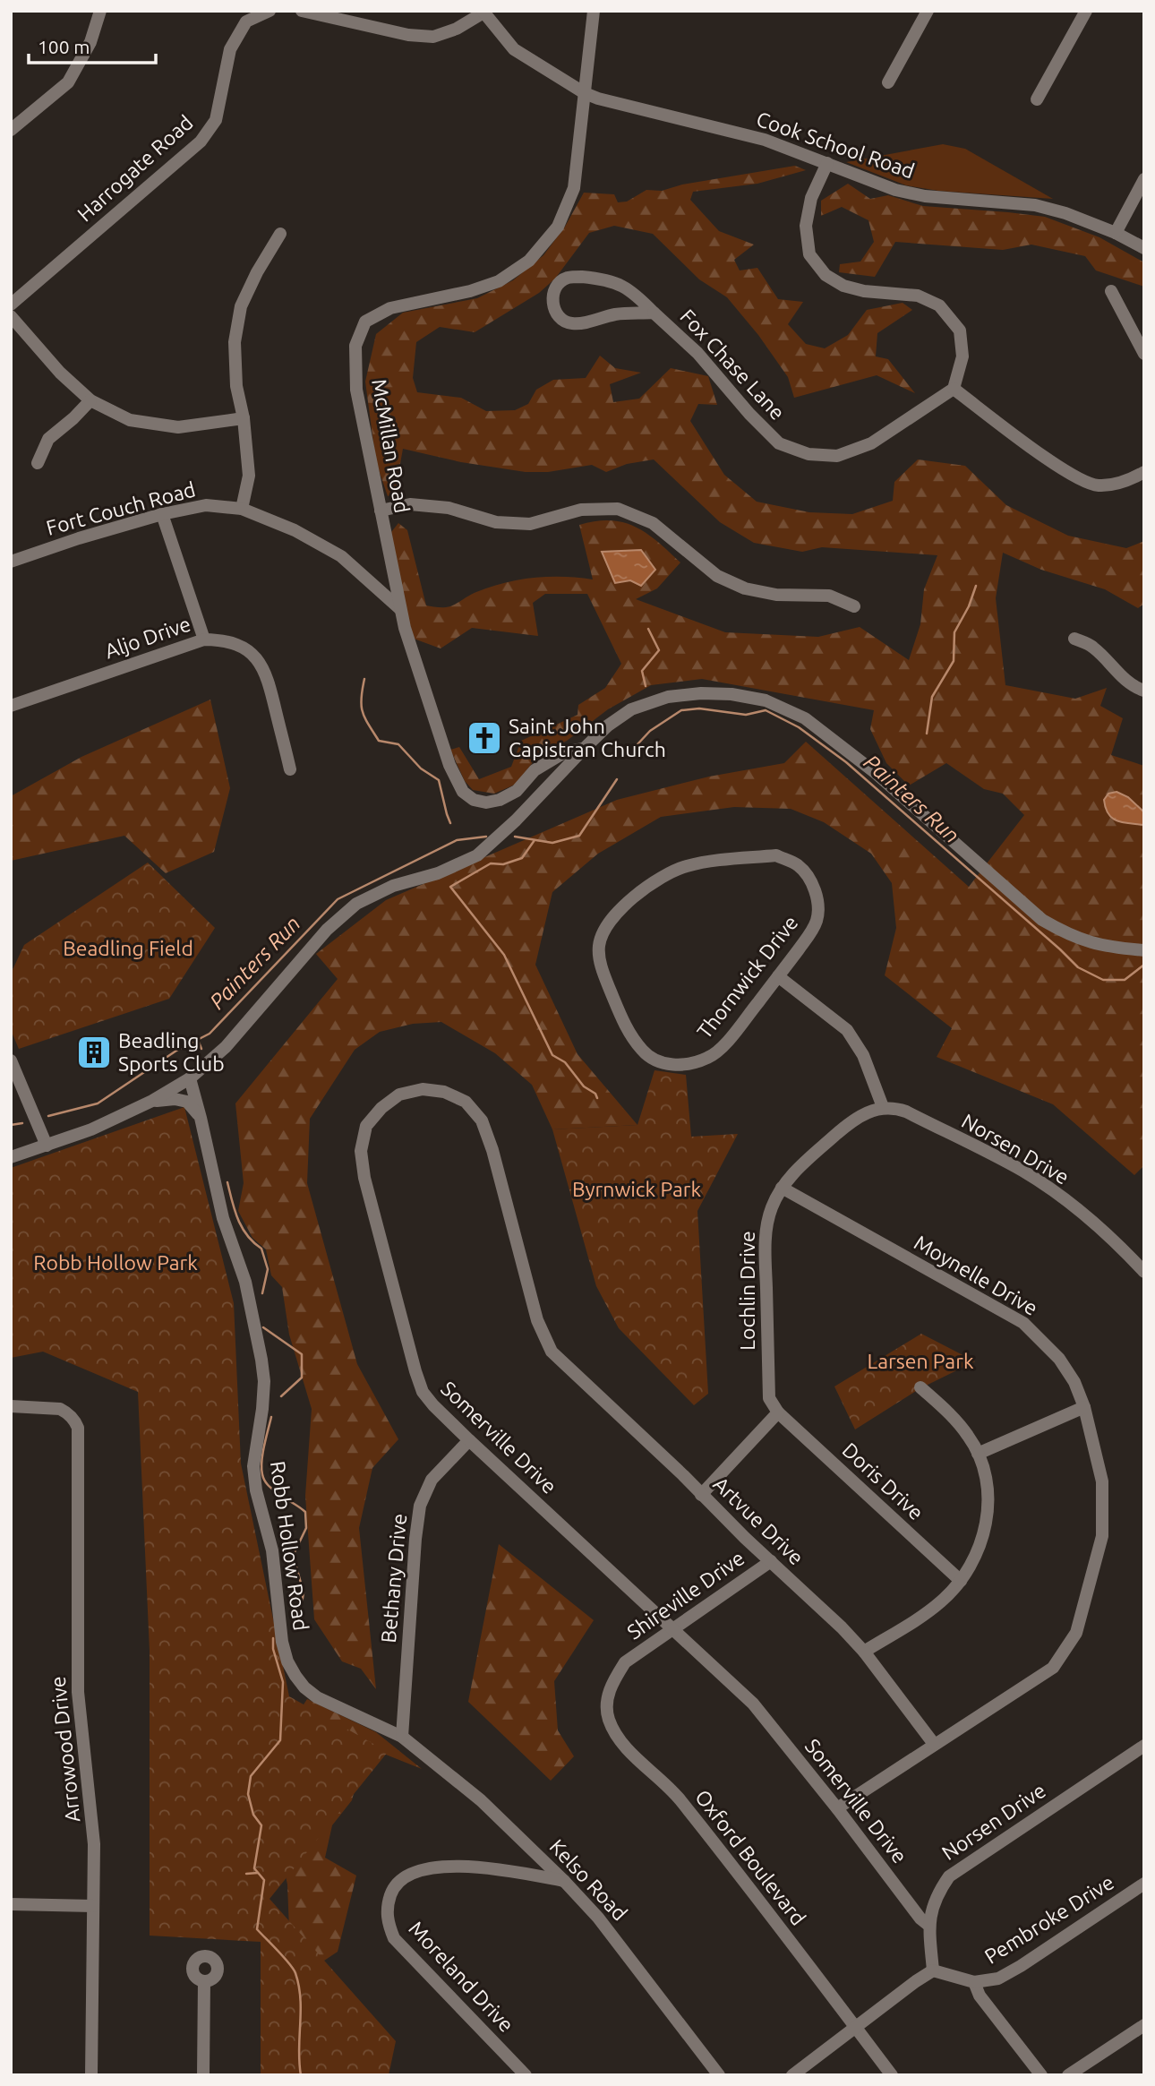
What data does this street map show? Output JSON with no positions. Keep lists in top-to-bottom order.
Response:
{
  "streets": {
    "street": [
      "Cook School Road",
      "Harrogate Road",
      "Fox Chase Lane",
      "McMillan Road",
      "Fort Couch Road",
      "Aljo Drive",
      "Thornwick Drive",
      "Norsen Drive",
      "Moynelle Drive",
      "Lochlin Drive",
      "Somerville Drive",
      "Doris Drive",
      "Artvue Drive",
      "Robb Hollow Road",
      "Bethany Drive",
      "Shireville Drive",
      "Arrowood Drive",
      "Oxford Boulevard",
      "Kelso Road",
      "Pembroke Drive",
      "Moreland Drive"
    ]
  },
  "crossings": [
    ["Cook School Road", "McMillan Road"],
    ["McMillan Road", "Fort Couch Road"],
    ["Norsen Drive", "Lochlin Drive"],
    ["Norsen Drive", "Somerville Drive"],
    ["Moynelle Drive", "Lochlin Drive"],
    ["Moynelle Drive", "Somerville Drive"],
    ["Moynelle Drive", "Artvue Drive"],
    ["Lochlin Drive", "Doris Drive"],
    ["Somerville Drive", "Artvue Drive"],
    ["Somerville Drive", "Bethany Drive"],
    ["Somerville Drive", "Shireville Drive"],
    ["Artvue Drive", "Shireville Drive"],
    ["Robb Hollow Road", "Bethany Drive"],
    ["Robb Hollow Road", "Kelso Road"],
    ["Bethany Drive", "Kelso Road"],
    ["Shireville Drive", "Oxford Boulevard"],
    ["Kelso Road", "Moreland Drive"]
  ],
  "water": ["Painters Run"],
  "parks": [
    "Beadling Field",
    "Byrnwick Park",
    "Robb Hollow Park",
    "Larsen Park"
  ],
  "places": {
    "church": ["Saint John Capistran Church"],
    "building": ["Beadling Sports Club"]
  },
  "scale_bar": "100 m"
}
